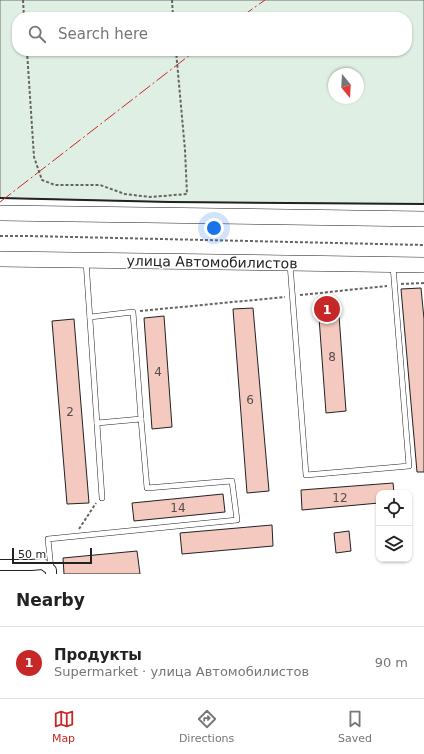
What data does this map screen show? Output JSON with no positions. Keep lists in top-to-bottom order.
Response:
{
  "streets": {
    "main road": ["улица Автомобилистов"]
  },
  "house_numbers": [
    "8",
    "4",
    "6",
    "2",
    "12",
    "14"
  ],
  "scale_bar": "50 m",
  "north": "bottom",
  "page": {
    "search": "Search here",
    "pins": "1",
    "scale": "50 m",
    "heading": "Nearby",
    "list": [
      {
        "mark": "1",
        "name": "Продукты",
        "note": "Supermarket · улица Автомобилистов",
        "value": "90 m"
      }
    ],
    "nav": ["Map", "Directions", "Saved"]
  }
}
